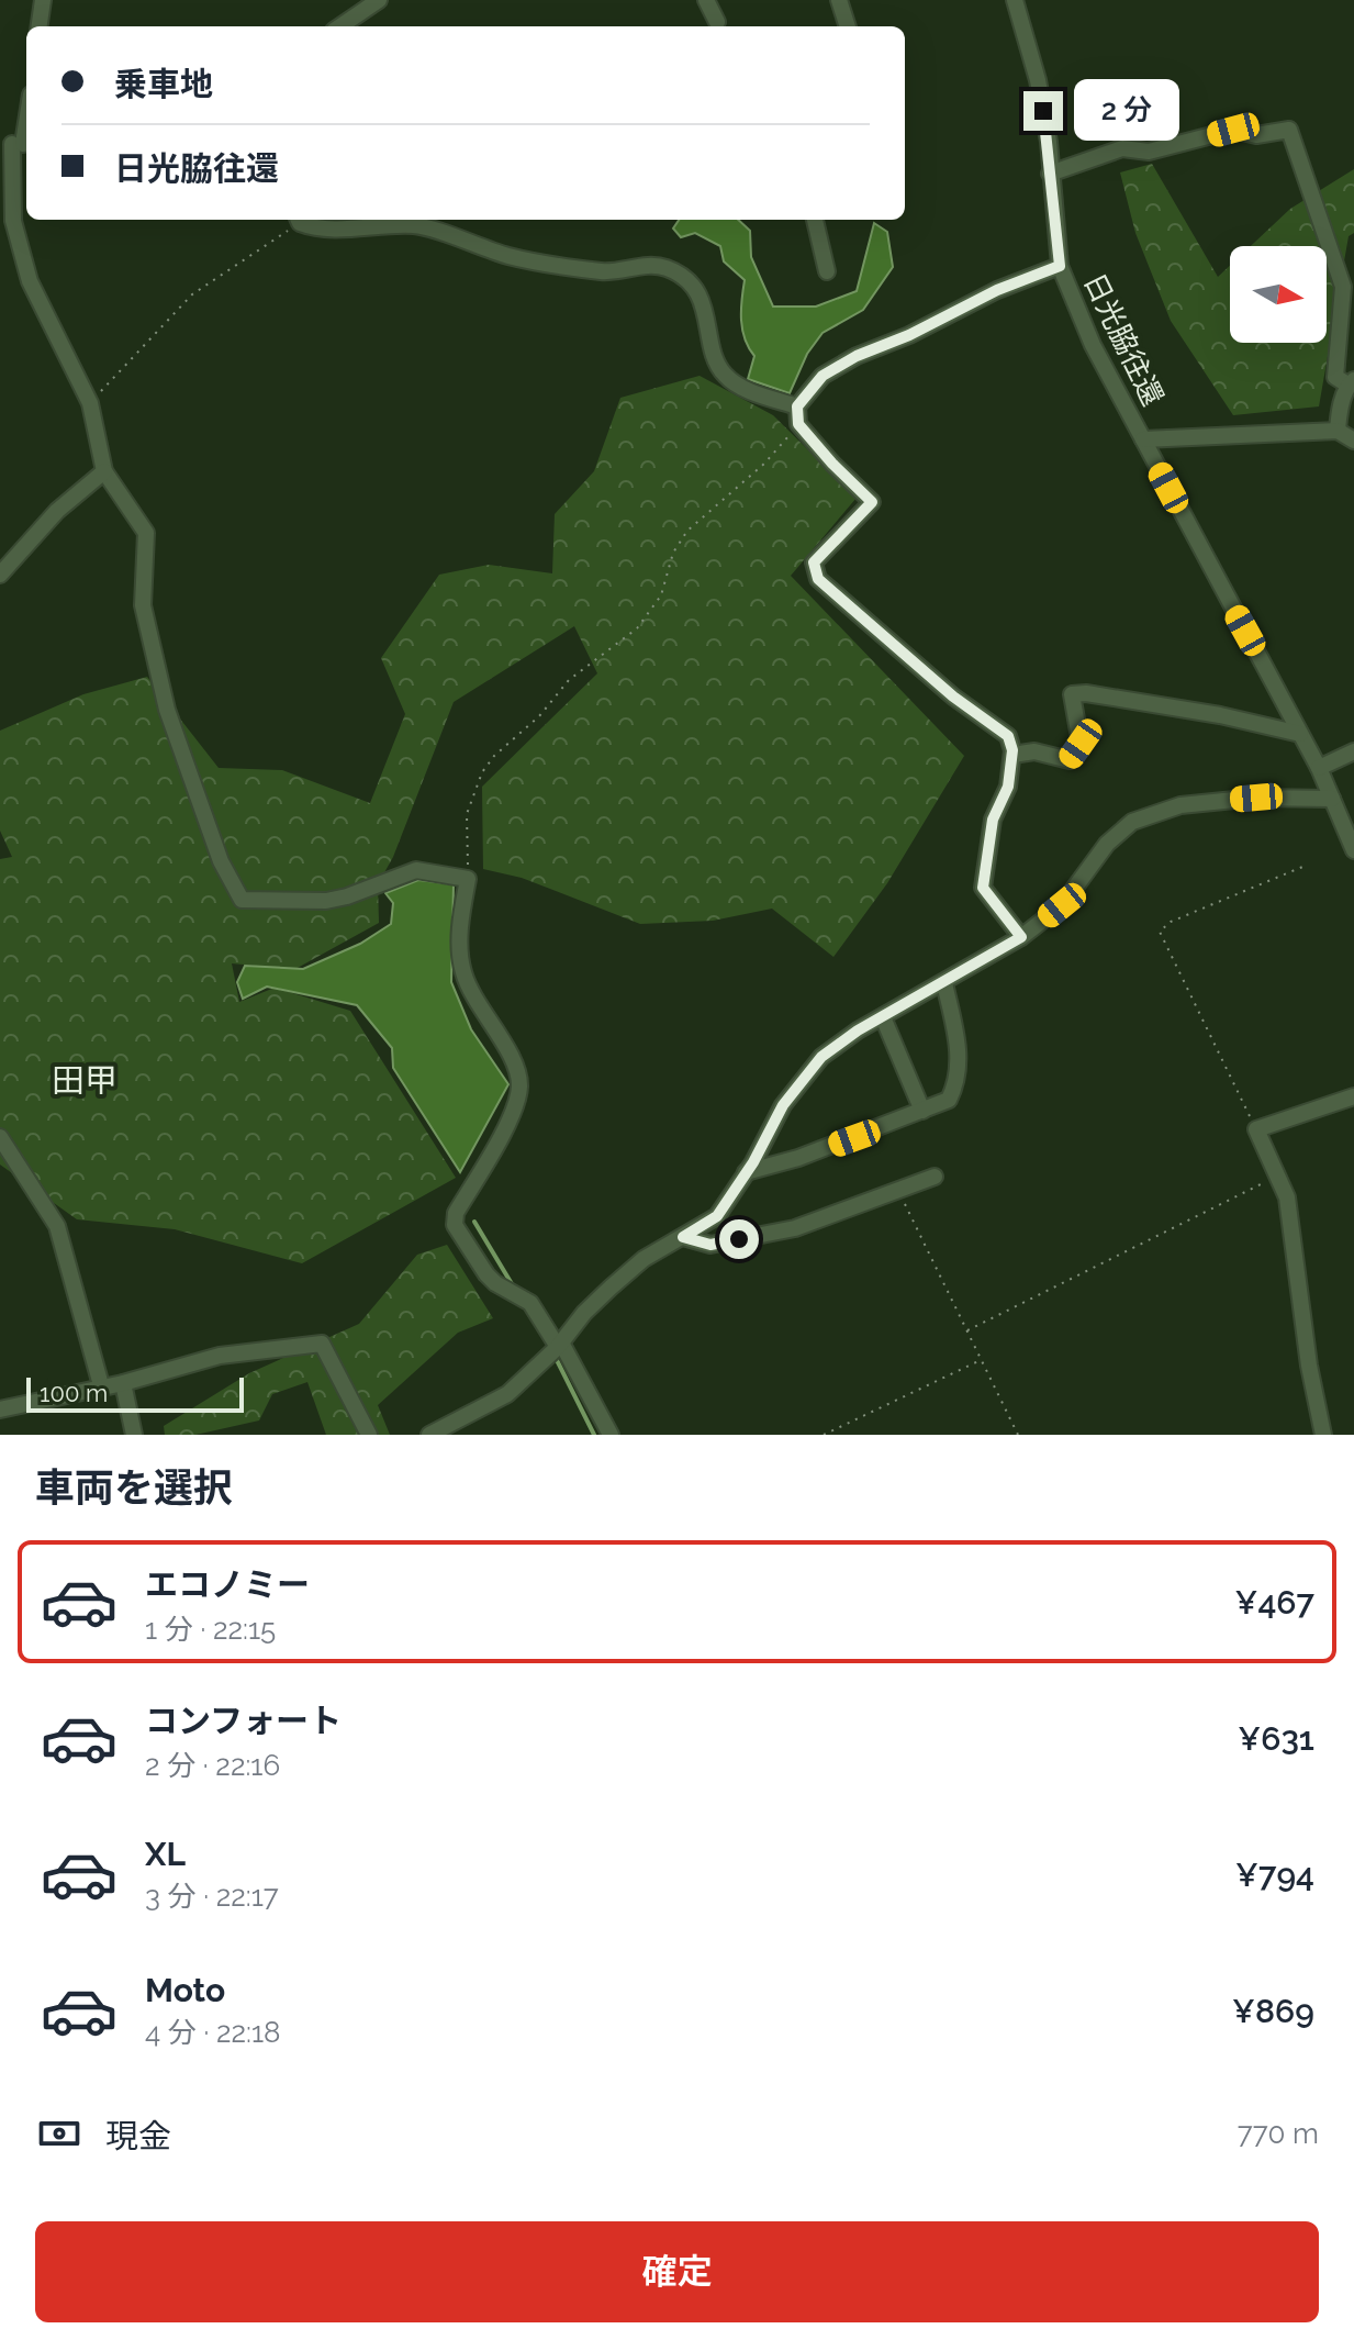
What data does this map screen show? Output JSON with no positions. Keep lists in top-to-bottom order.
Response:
{
  "streets": {
    "street": ["日光脇往還"]
  },
  "districts": ["田甲"],
  "scale_bar": "100 m",
  "north": "right",
  "page": {
    "banner": ["乗車地", "日光脇往還"],
    "bubble": "2 分",
    "scale": "100 m",
    "heading": "車両を選択",
    "list": [
      {
        "name": "エコノミー",
        "note": "1 分 · 22:15",
        "value": "¥467"
      },
      {
        "name": "コンフォート",
        "note": "2 分 · 22:16",
        "value": "¥631"
      },
      {
        "name": "XL",
        "note": "3 分 · 22:17",
        "value": "¥794"
      },
      {
        "name": "Moto",
        "note": "4 分 · 22:18",
        "value": "¥869"
      }
    ],
    "pay": ["現金", "770 m"],
    "buttons": "確定"
  }
}
